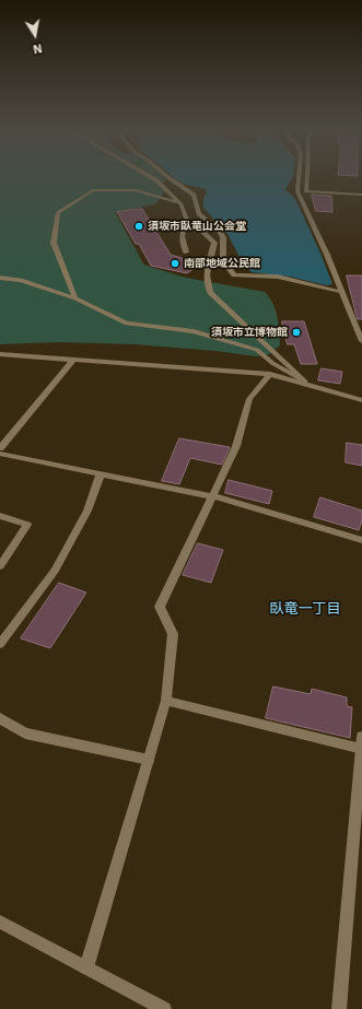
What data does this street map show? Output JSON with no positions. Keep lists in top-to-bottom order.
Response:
{
  "districts": ["臥竜一丁目"],
  "places": ["須坂市臥竜山公会堂", "南部地域公民館", "須坂市立博物館"],
  "north": "bottom"
}
